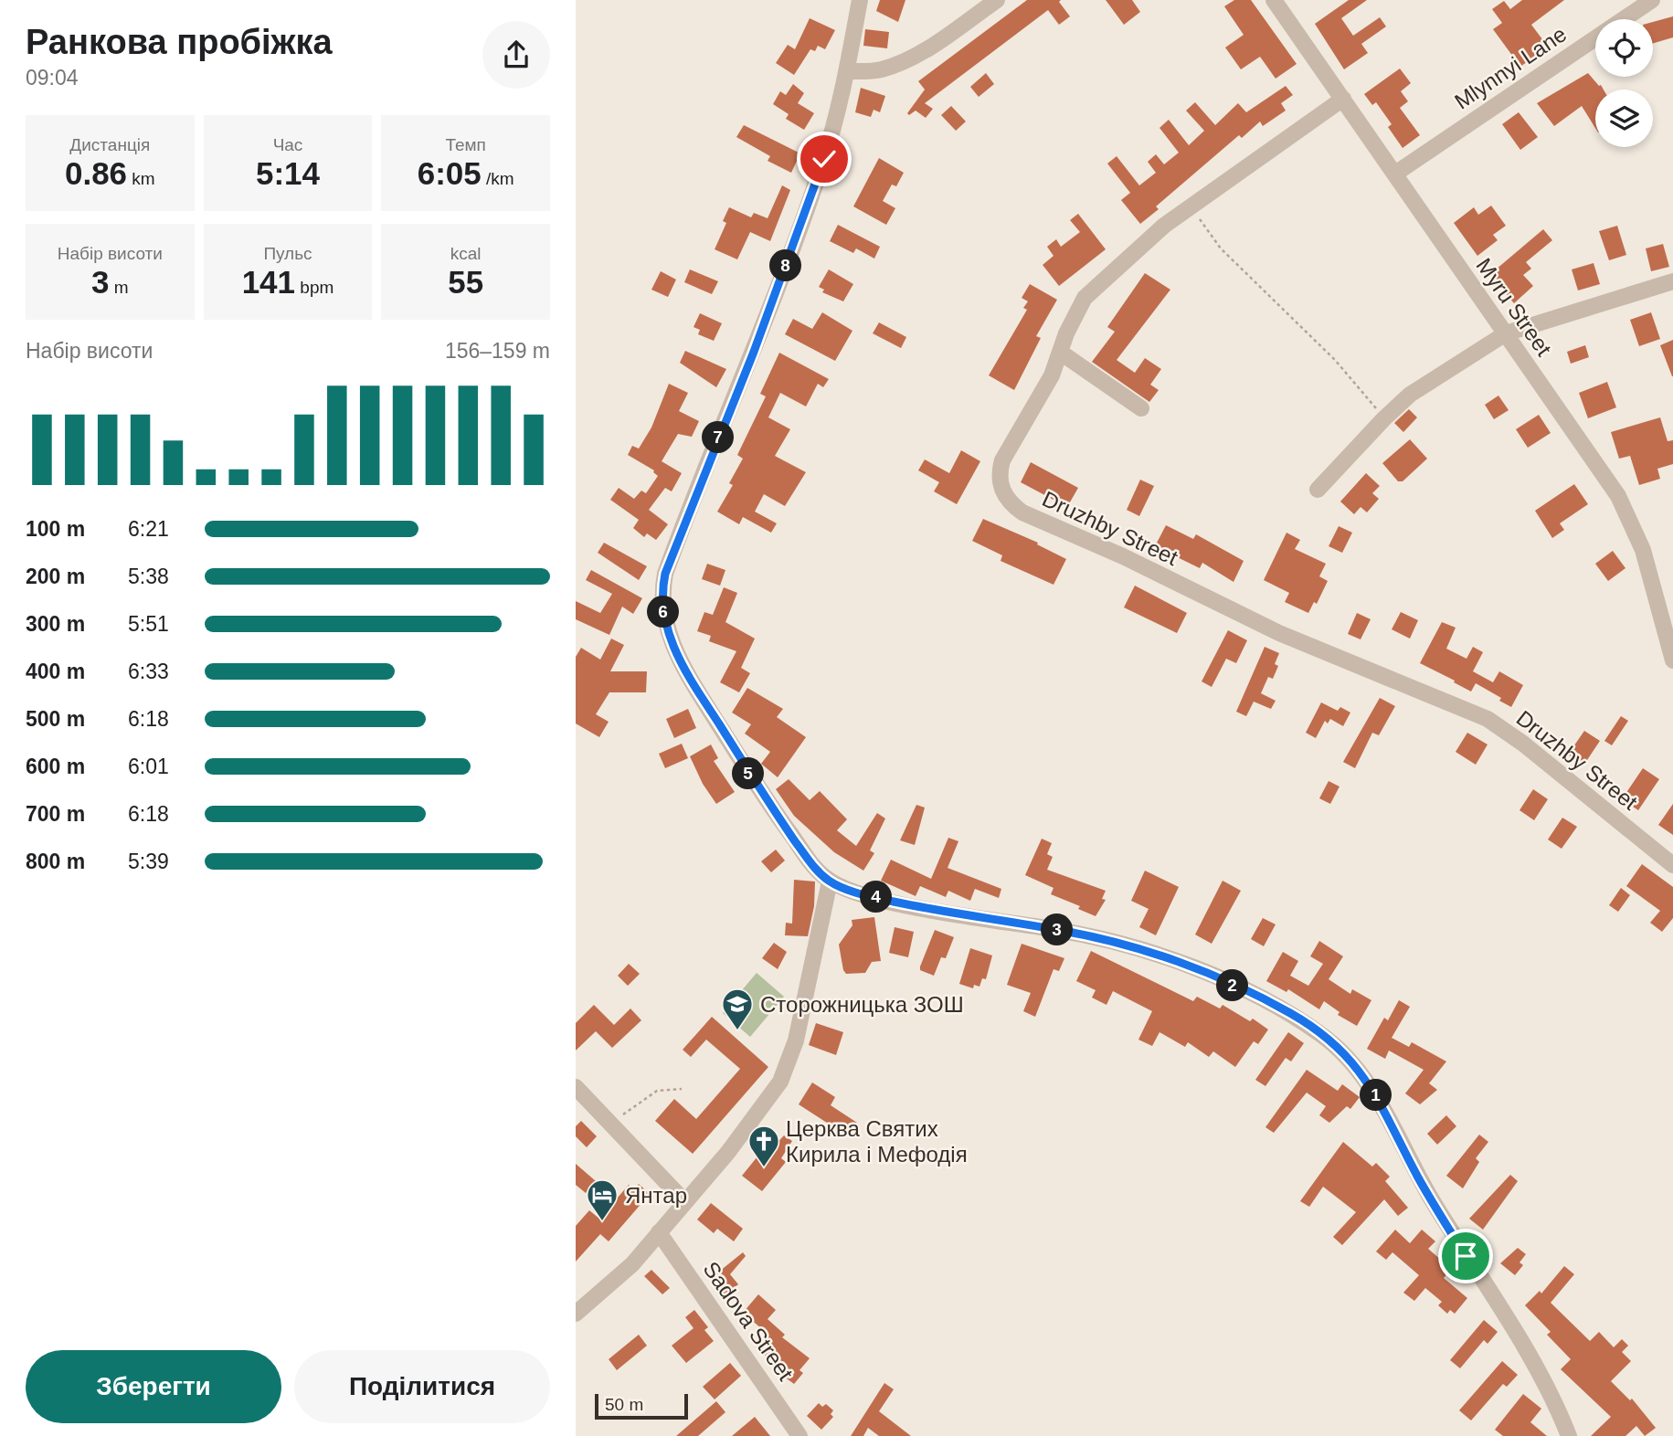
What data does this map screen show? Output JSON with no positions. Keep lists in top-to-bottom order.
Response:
{
  "streets": {
    "street": [
      "Mlynnyi Lane",
      "Myru Street",
      "Druzhby Street",
      "Sadova Street"
    ]
  },
  "crossings": [
    ["Mlynnyi Lane", "Myru Street"],
    ["Myru Street", "Druzhby Street"]
  ],
  "places": {
    "school or university": ["Сторожницька ЗОШ"],
    "church": ["Церква Святих Кирила і Мефодія"],
    "hotel": ["Янтар"]
  },
  "scale_bar": "50 m",
  "page": {
    "heading": ["Ранкова пробіжка", "09:04"],
    "stats": [
      ["Дистанція", "0.86 km"],
      ["Час", "5:14"],
      ["Темп", "6:05 /km"],
      ["Набір висоти", "3 m"],
      ["Пульс", "141 bpm"],
      ["kcal", "55"]
    ],
    "pins": [
      "8",
      "7",
      "6",
      "5",
      "4",
      "3",
      "2",
      "1"
    ],
    "chart": ["Набір висоти", "156–159 m"],
    "list": [
      {
        "name": "100 m",
        "note": "6:21"
      },
      {
        "name": "200 m",
        "note": "5:38"
      },
      {
        "name": "300 m",
        "note": "5:51"
      },
      {
        "name": "400 m",
        "note": "6:33"
      },
      {
        "name": "500 m",
        "note": "6:18"
      },
      {
        "name": "600 m",
        "note": "6:01"
      },
      {
        "name": "700 m",
        "note": "6:18"
      },
      {
        "name": "800 m",
        "note": "5:39"
      }
    ],
    "buttons": ["Зберегти", "Поділитися"],
    "scale": "50 m"
  }
}
